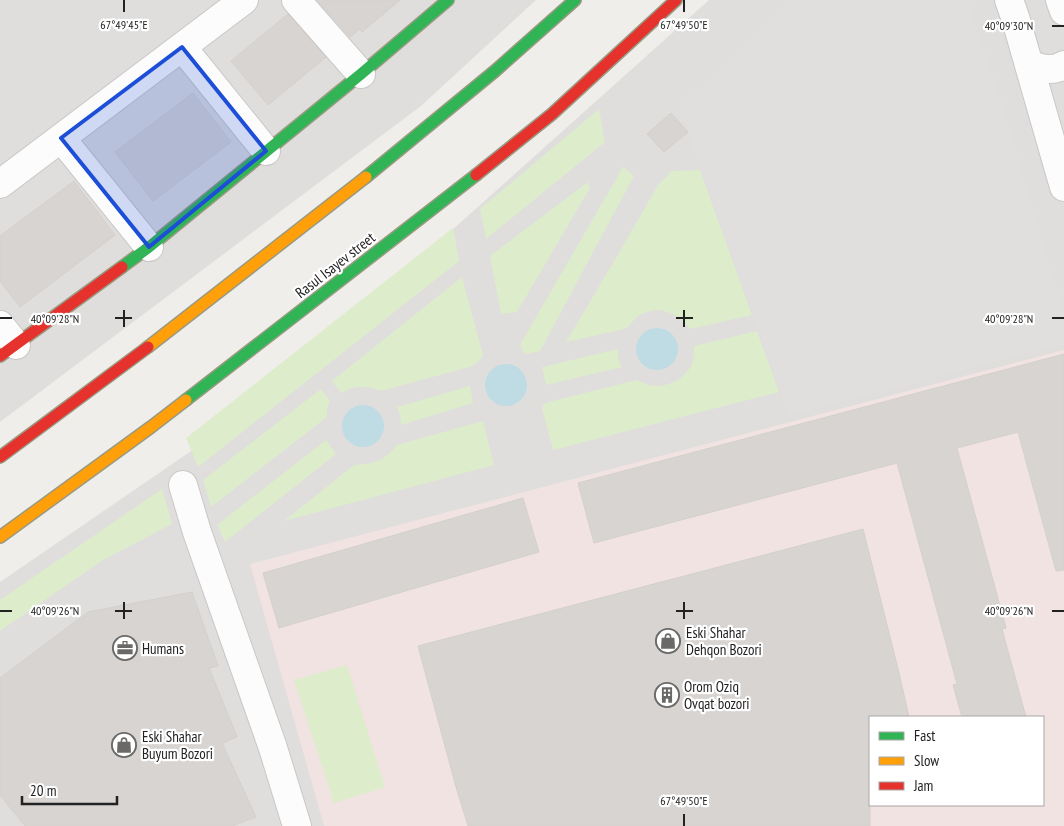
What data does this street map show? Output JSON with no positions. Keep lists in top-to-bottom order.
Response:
{
  "streets": {
    "main road": ["Rasul Isayev street"]
  },
  "places": {
    "shop": ["Eski Shahar Dehqon Bozori", "Eski Shahar Buyum Bozori"],
    "office": ["Humans"],
    "building": ["Orom Oziq Ovqat bozori"]
  },
  "legend": ["Fast", "Slow", "Jam"],
  "scale_bar": "20 m",
  "coordinates": [
    "67°49'45\"E",
    "67°49'50\"E",
    "40°09'30\"N",
    "40°09'28\"N",
    "40°09'26\"N"
  ]
}
